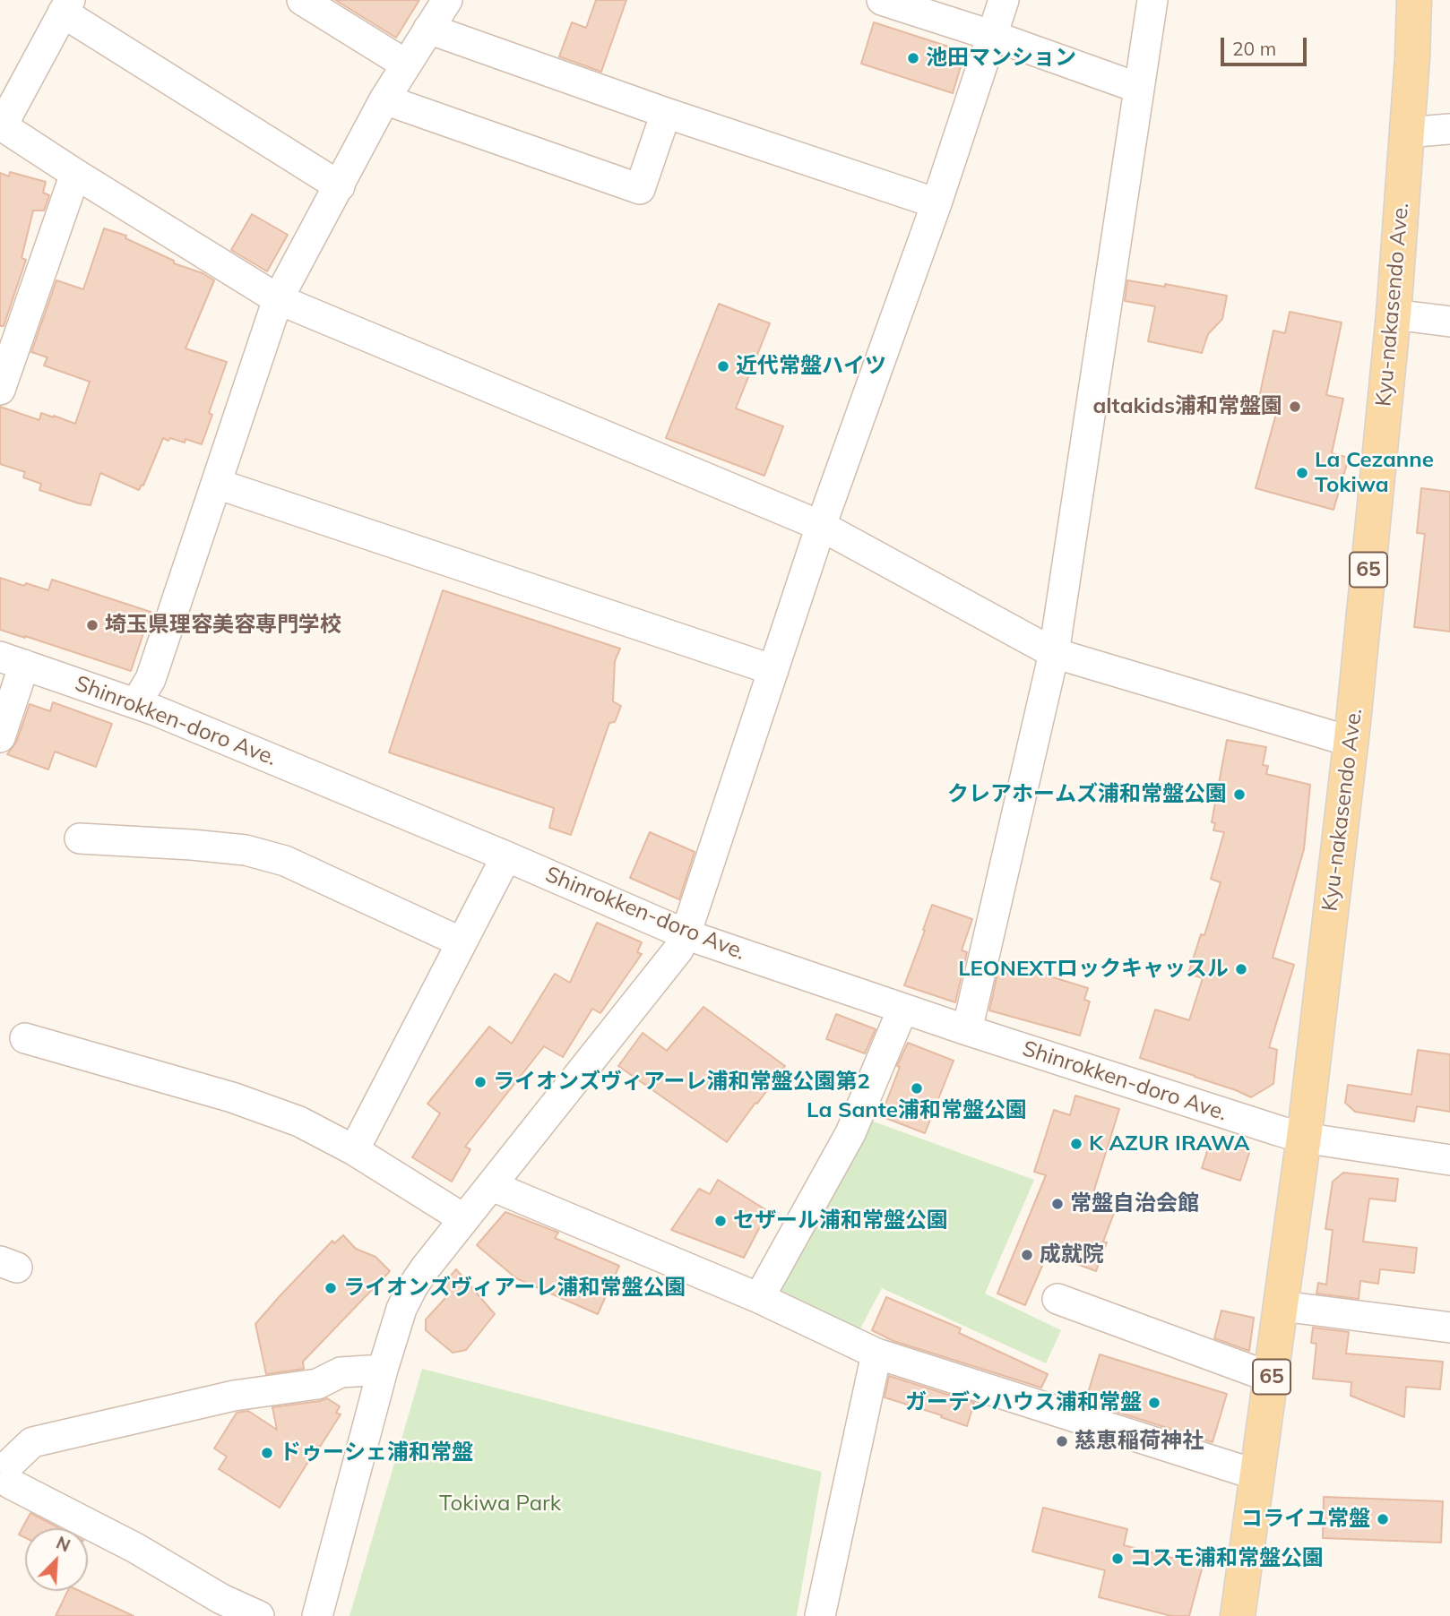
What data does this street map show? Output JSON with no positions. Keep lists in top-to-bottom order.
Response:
{
  "streets": {
    "main road": ["Kyu-nakasendo Ave.", "65"],
    "street": ["Shinrokken-doro Ave."]
  },
  "crossings": [
    ["Kyu-nakasendo Ave.", "Shinrokken-doro Ave."]
  ],
  "parks": ["Tokiwa Park"],
  "places": [
    "池田マンション",
    "近代常盤ハイツ",
    "altakids浦和常盤園",
    "La Cezanne Tokiwa",
    "埼玉県理容美容専門学校",
    "クレアホームズ浦和常盤公園",
    "LEONEXTロックキャッスル",
    "ライオンズヴィアーレ浦和常盤公園第2",
    "La Sante浦和常盤公園",
    "K AZUR IRAWA",
    "常盤自治会館",
    "セザール浦和常盤公園",
    "成就院",
    "ライオンズヴィアーレ浦和常盤公園",
    "ガーデンハウス浦和常盤",
    "慈恵稲荷神社",
    "ドゥーシェ浦和常盤",
    "コライユ常盤",
    "コスモ浦和常盤公園"
  ],
  "scale_bar": "20 m",
  "north": "top right"
}
